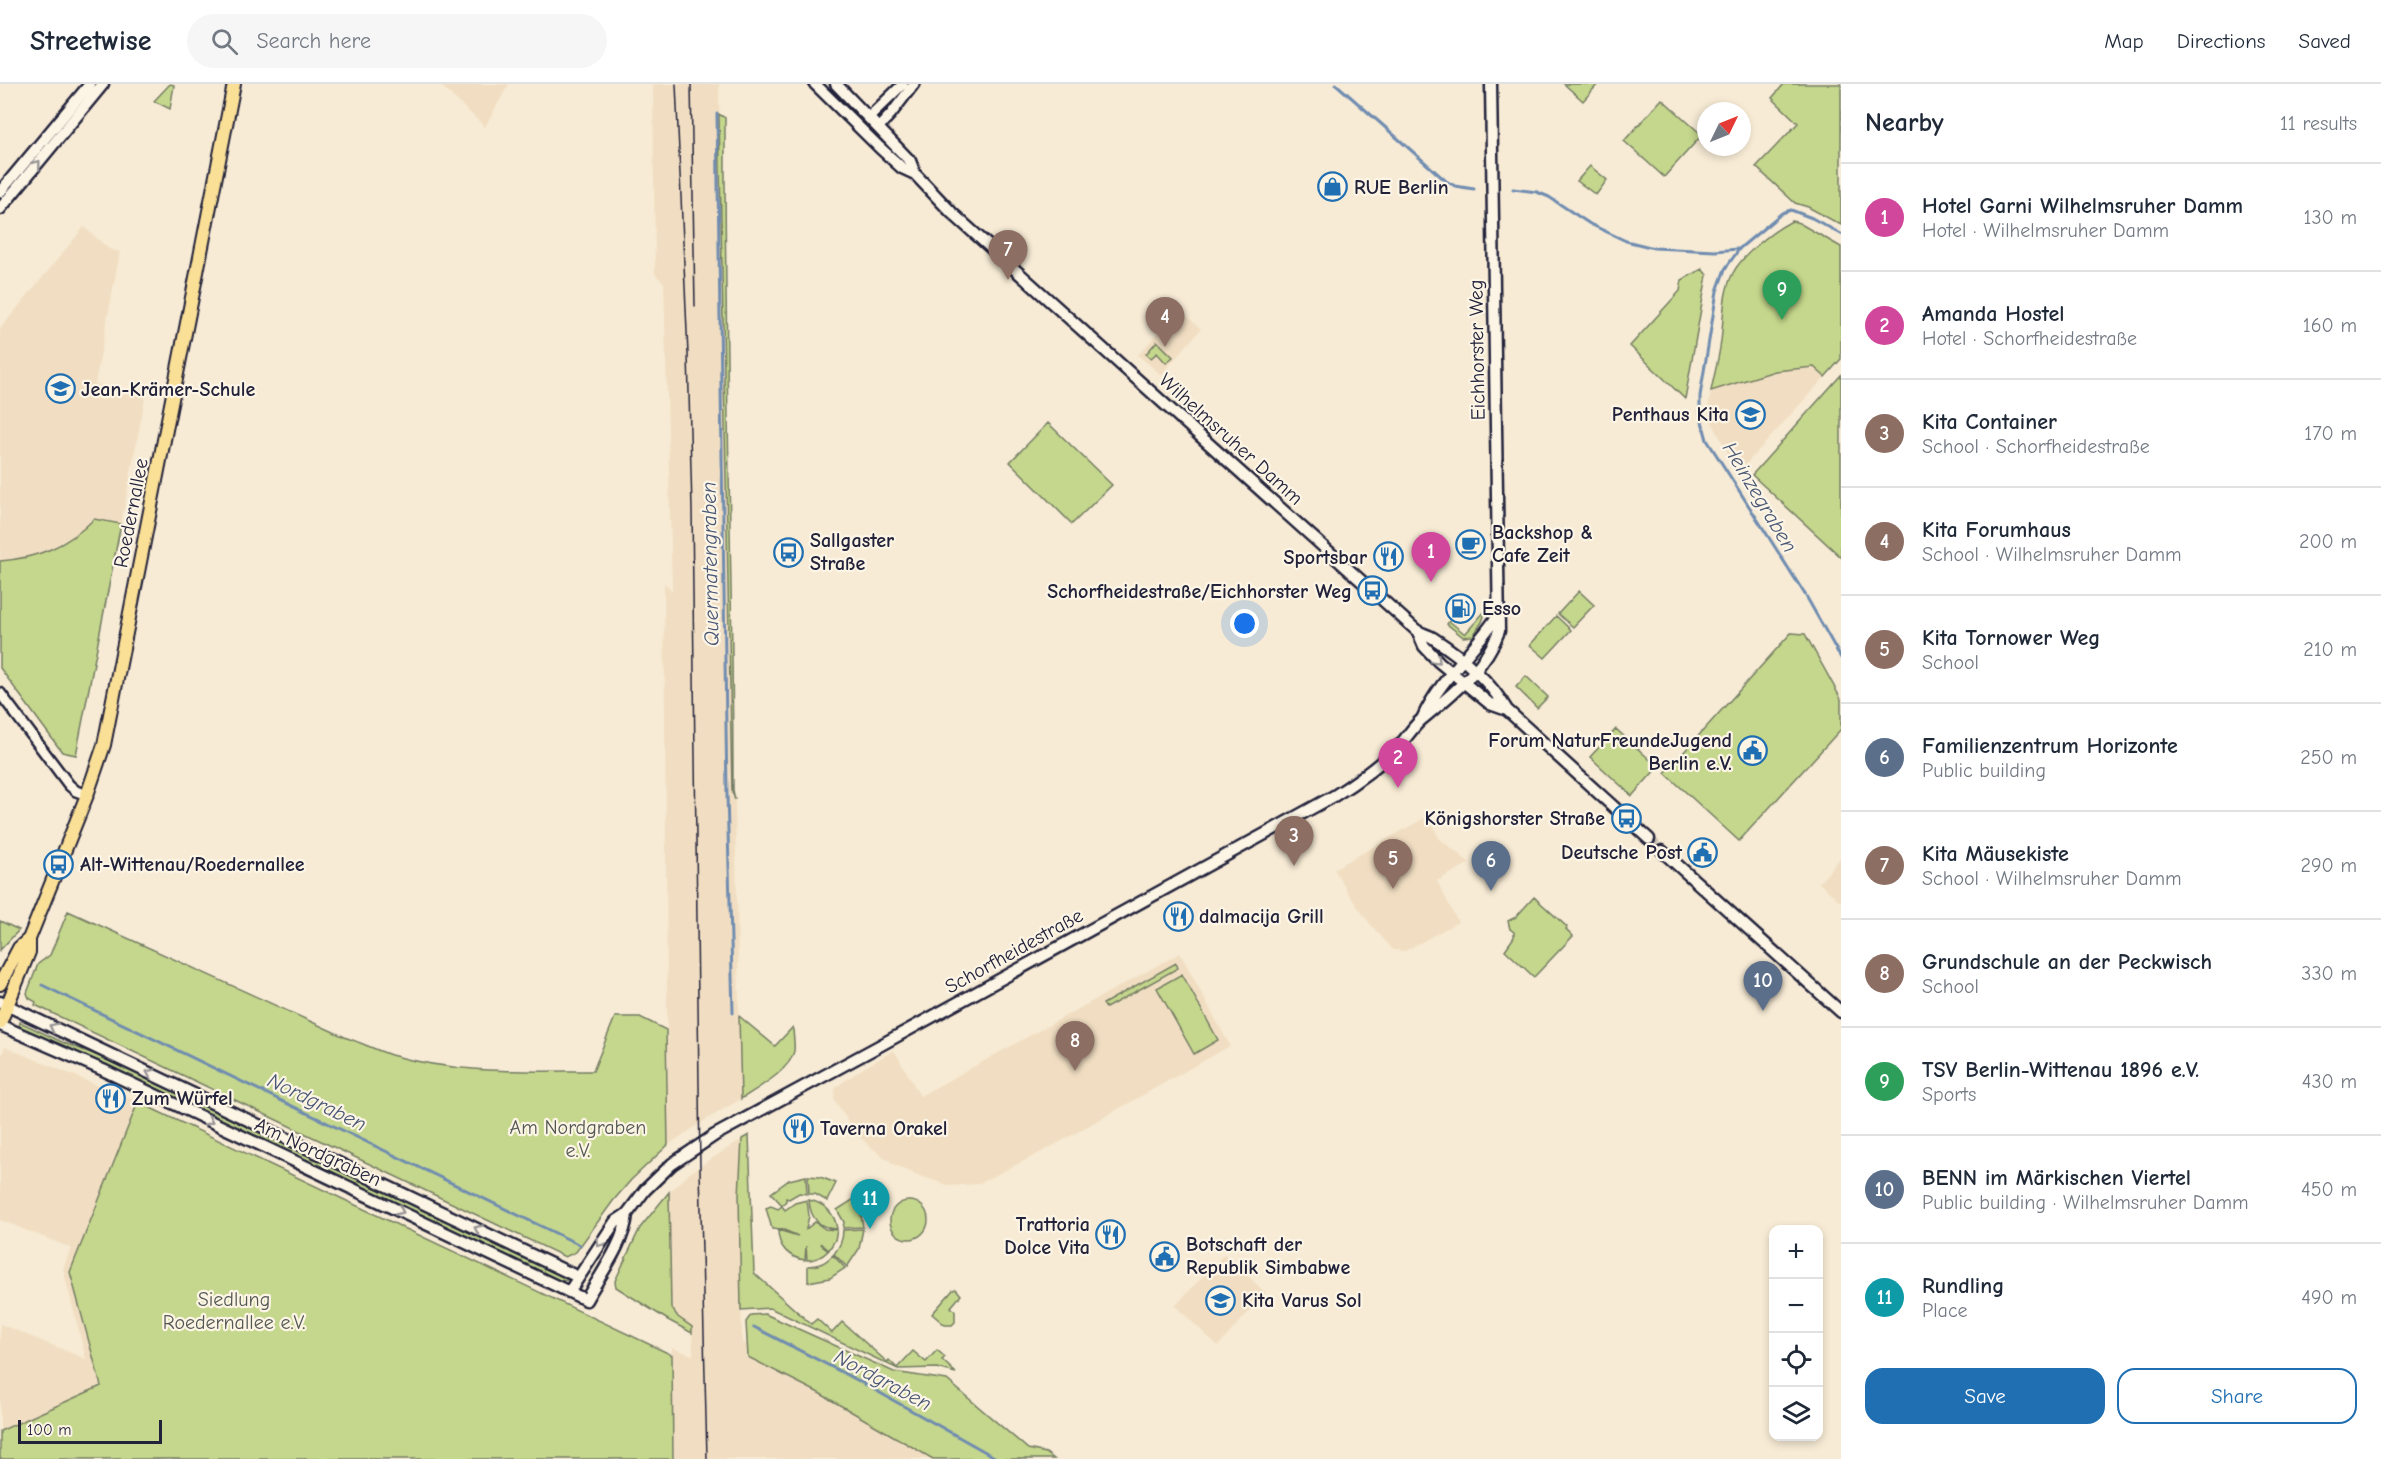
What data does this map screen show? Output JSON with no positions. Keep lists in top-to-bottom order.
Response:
{
  "streets": {
    "main road": [
      "Eichhorster Weg",
      "Wilhelmsruher Damm",
      "Roedernallee",
      "Schorfheidestraße",
      "Am Nordgraben"
    ]
  },
  "crossings": [
    ["Eichhorster Weg", "Wilhelmsruher Damm"],
    ["Eichhorster Weg", "Schorfheidestraße"],
    ["Wilhelmsruher Damm", "Schorfheidestraße"],
    ["Roedernallee", "Am Nordgraben"],
    ["Schorfheidestraße", "Am Nordgraben"]
  ],
  "water": ["Heinzegraben", "Quermatengraben", "Nordgraben"],
  "parks": ["Am Nordgraben e.V.", "Siedlung Roedernallee e.V."],
  "places": {
    "shop": ["RUE Berlin"],
    "school or university": ["Jean-Krämer-Schule", "Penthaus Kita", "Kita Varus Sol"],
    "cafe": ["Backshop & Cafe Zeit"],
    "bus stop": [
      "Sallgaster Straße",
      "Schorfheidestraße/Eichhorster Weg",
      "Königshorster Straße",
      "Alt-Wittenau/Roedernallee"
    ],
    "restaurant": [
      "Sportsbar",
      "dalmacija Grill",
      "Zum Würfel",
      "Taverna Orakel",
      "Trattoria Dolce Vita"
    ],
    "fuel station": ["Esso"],
    "public building": ["Forum NaturFreundeJugend Berlin e.V.", "Deutsche Post", "Botschaft der Republik Simbabwe"]
  },
  "scale_bar": "100 m",
  "north": "top right",
  "page": {
    "header": "Streetwise",
    "search": "Search here",
    "nav": ["Map", "Directions", "Saved"],
    "heading": ["Nearby", "11 results"],
    "list": [
      {
        "mark": "1",
        "name": "Hotel Garni Wilhelmsruher Damm",
        "note": "Hotel · Wilhelmsruher Damm",
        "value": "130 m"
      },
      {
        "mark": "2",
        "name": "Amanda Hostel",
        "note": "Hotel · Schorfheidestraße",
        "value": "160 m"
      },
      {
        "mark": "3",
        "name": "Kita Container",
        "note": "School · Schorfheidestraße",
        "value": "170 m"
      },
      {
        "mark": "4",
        "name": "Kita Forumhaus",
        "note": "School · Wilhelmsruher Damm",
        "value": "200 m"
      },
      {
        "mark": "5",
        "name": "Kita Tornower Weg",
        "note": "School",
        "value": "210 m"
      },
      {
        "mark": "6",
        "name": "Familienzentrum Horizonte",
        "note": "Public building",
        "value": "250 m"
      },
      {
        "mark": "7",
        "name": "Kita Mäusekiste",
        "note": "School · Wilhelmsruher Damm",
        "value": "290 m"
      },
      {
        "mark": "8",
        "name": "Grundschule an der Peckwisch",
        "note": "School",
        "value": "330 m"
      },
      {
        "mark": "9",
        "name": "TSV Berlin-Wittenau 1896 e.V.",
        "note": "Sports",
        "value": "430 m"
      },
      {
        "mark": "10",
        "name": "BENN im Märkischen Viertel",
        "note": "Public building · Wilhelmsruher Damm",
        "value": "450 m"
      },
      {
        "mark": "11",
        "name": "Rundling",
        "note": "Place",
        "value": "490 m"
      }
    ],
    "pins": [
      "7",
      "9",
      "4",
      "1",
      "2",
      "3",
      "5",
      "6",
      "10",
      "8",
      "11"
    ],
    "map_buttons": ["+", "−"],
    "buttons": ["Save", "Share"],
    "scale": "100 m"
  }
}
